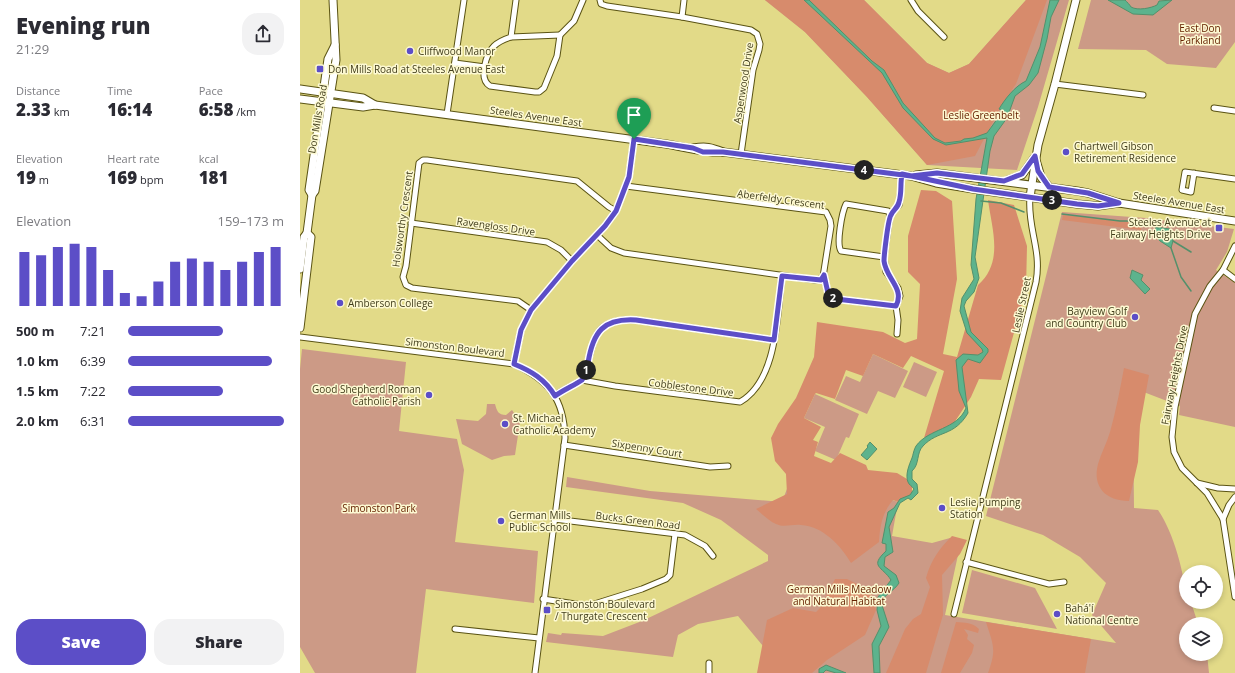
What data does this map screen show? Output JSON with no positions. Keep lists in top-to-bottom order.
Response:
{
  "streets": {
    "main road": ["Steeles Avenue East", "Don Mills Road", "Leslie Street"],
    "street": [
      "Aspenwood Drive",
      "Aberfeldy Crescent",
      "Holsworthy Crescent",
      "Ravengloss Drive",
      "Simonston Boulevard",
      "Fairway Heights Drive",
      "Cobblestone Drive",
      "Sixpenny Court",
      "Bucks Green Road"
    ]
  },
  "crossings": [
    ["Aspenwood Drive", "Steeles Avenue East"],
    ["Steeles Avenue East", "Don Mills Road"],
    ["Steeles Avenue East", "Leslie Street"],
    ["Holsworthy Crescent", "Ravengloss Drive"],
    ["Simonston Boulevard", "Sixpenny Court"],
    ["Simonston Boulevard", "Bucks Green Road"]
  ],
  "parks": [
    "East Don Parkland",
    "Leslie Greenbelt",
    "Simonston Park",
    "German Mills Meadow and Natural Habitat"
  ],
  "places": {
    "other": [
      "Cliffwood Manor",
      "Chartwell Gibson Retirement Residence",
      "Amberson College",
      "Bayview Golf and Country Club",
      "Good Shepherd Roman Catholic Parish",
      "St. Michael Catholic Academy",
      "Leslie Pumping Station",
      "German Mills Public School",
      "Bahá'í National Centre"
    ],
    "transit": ["Don Mills Road at Steeles Avenue East", "Steeles Avenue at Fairway Heights Drive", "Simonston Boulevard / Thurgate Crescent"]
  },
  "page": {
    "heading": ["Evening run", "21:29"],
    "stats": [
      ["Distance", "2.33 km"],
      ["Time", "16:14"],
      ["Pace", "6:58 /km"],
      ["Elevation", "19 m"],
      ["Heart rate", "169 bpm"],
      ["kcal", "181"]
    ],
    "pins": [
      "4",
      "3",
      "2",
      "1"
    ],
    "chart": ["Elevation", "159–173 m"],
    "list": [
      {
        "name": "500 m",
        "note": "7:21"
      },
      {
        "name": "1.0 km",
        "note": "6:39"
      },
      {
        "name": "1.5 km",
        "note": "7:22"
      },
      {
        "name": "2.0 km",
        "note": "6:31"
      }
    ],
    "buttons": ["Save", "Share"]
  }
}
